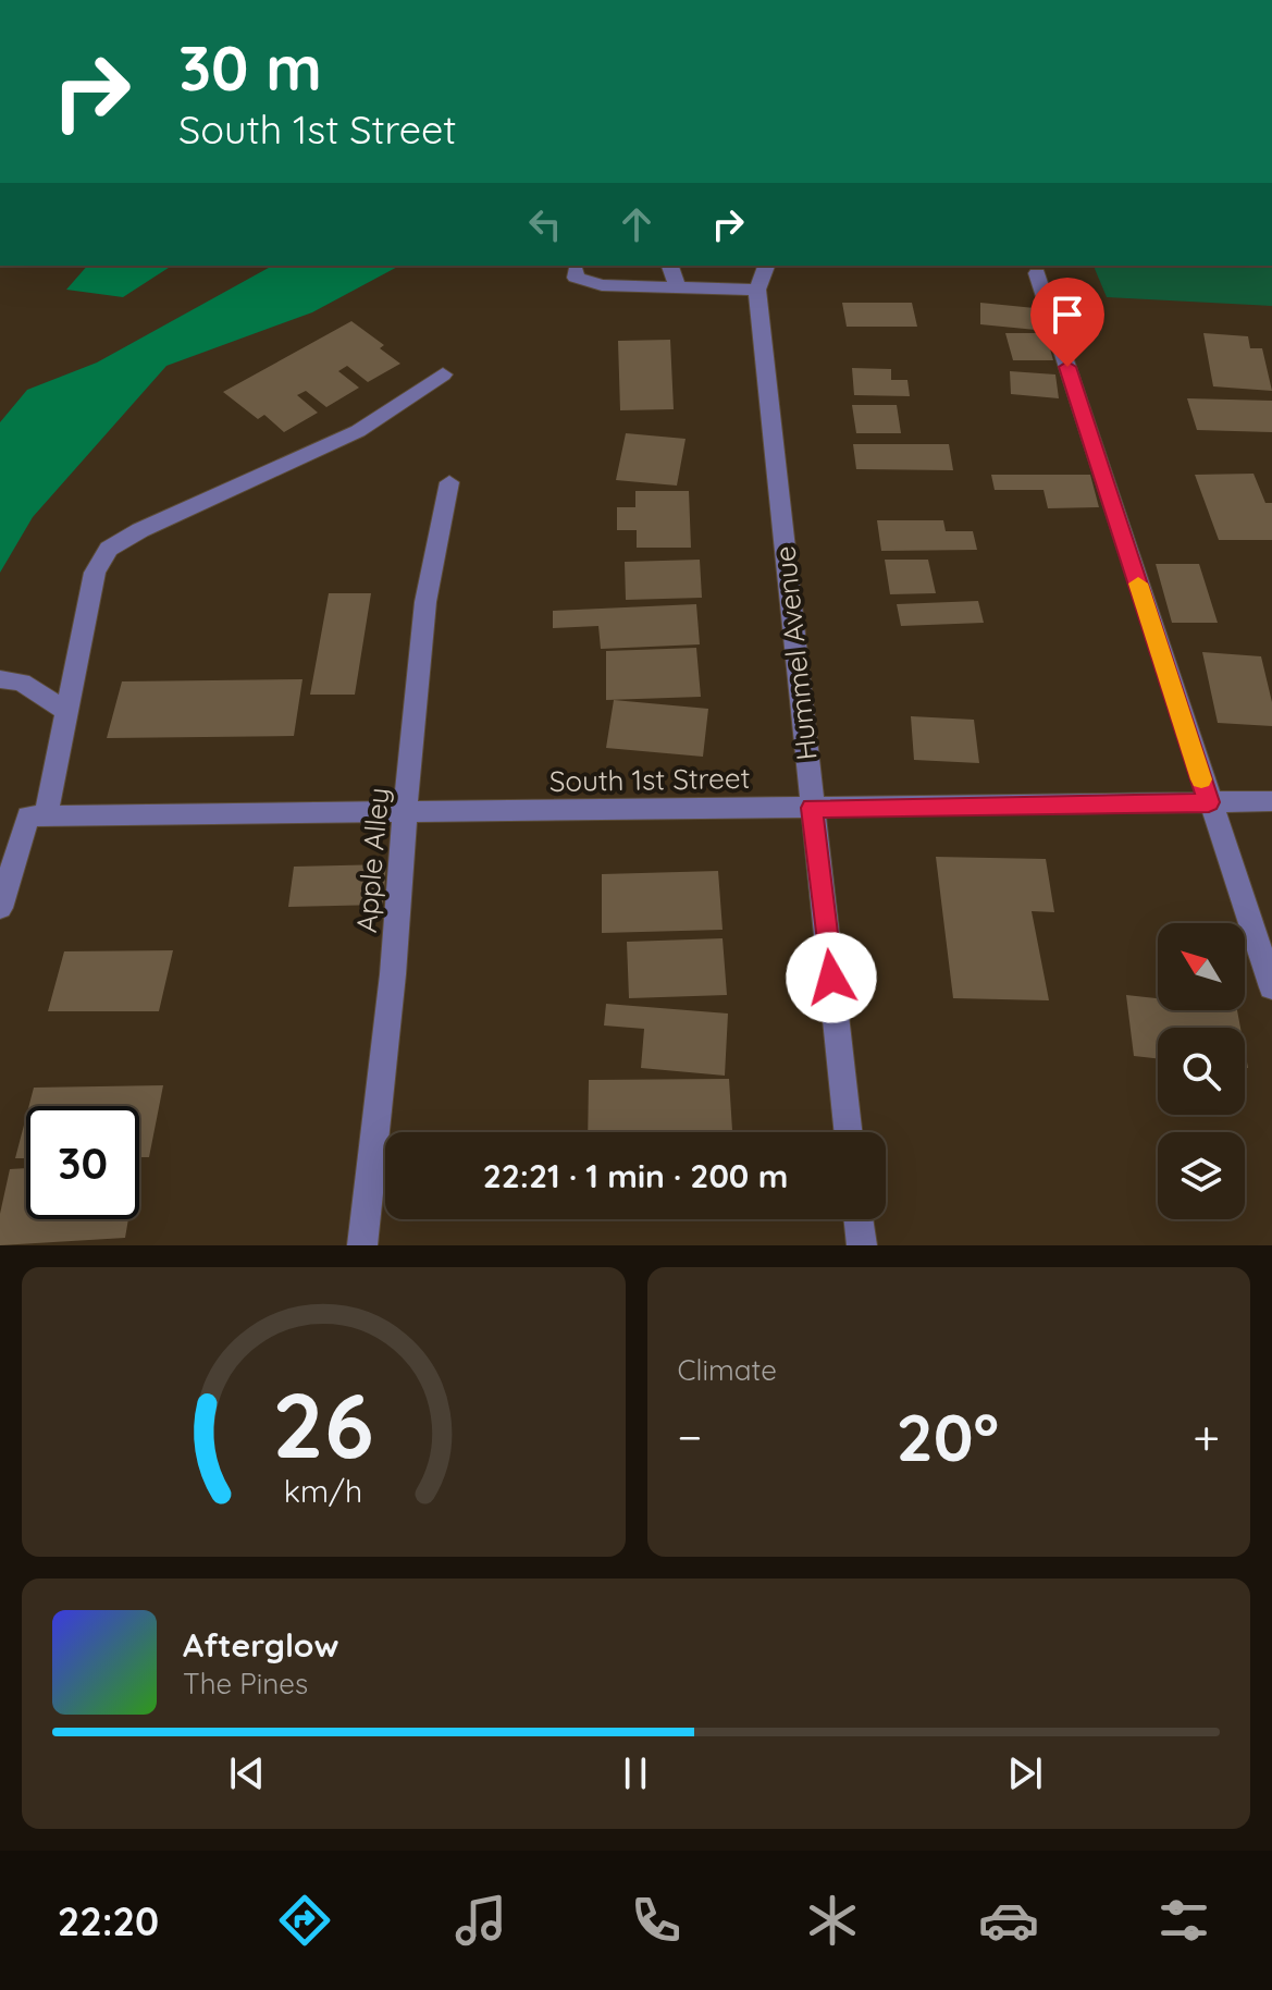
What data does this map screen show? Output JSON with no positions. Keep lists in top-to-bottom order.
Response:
{
  "streets": {
    "street": ["Hummel Avenue", "South 1st Street", "Apple Alley"]
  },
  "crossings": [
    ["Hummel Avenue", "South 1st Street"],
    ["South 1st Street", "Apple Alley"]
  ],
  "north": "top left",
  "page": {
    "turn": ["30 m", "South 1st Street"],
    "limit": "30",
    "trip": "22:21 · 1 min · 200 m",
    "tile": "Climate",
    "heat": ["−", "20°", "+"],
    "song": ["Afterglow", "The Pines"],
    "tabs": "22:20",
    "gauge": ["26", "km/h"]
  }
}
